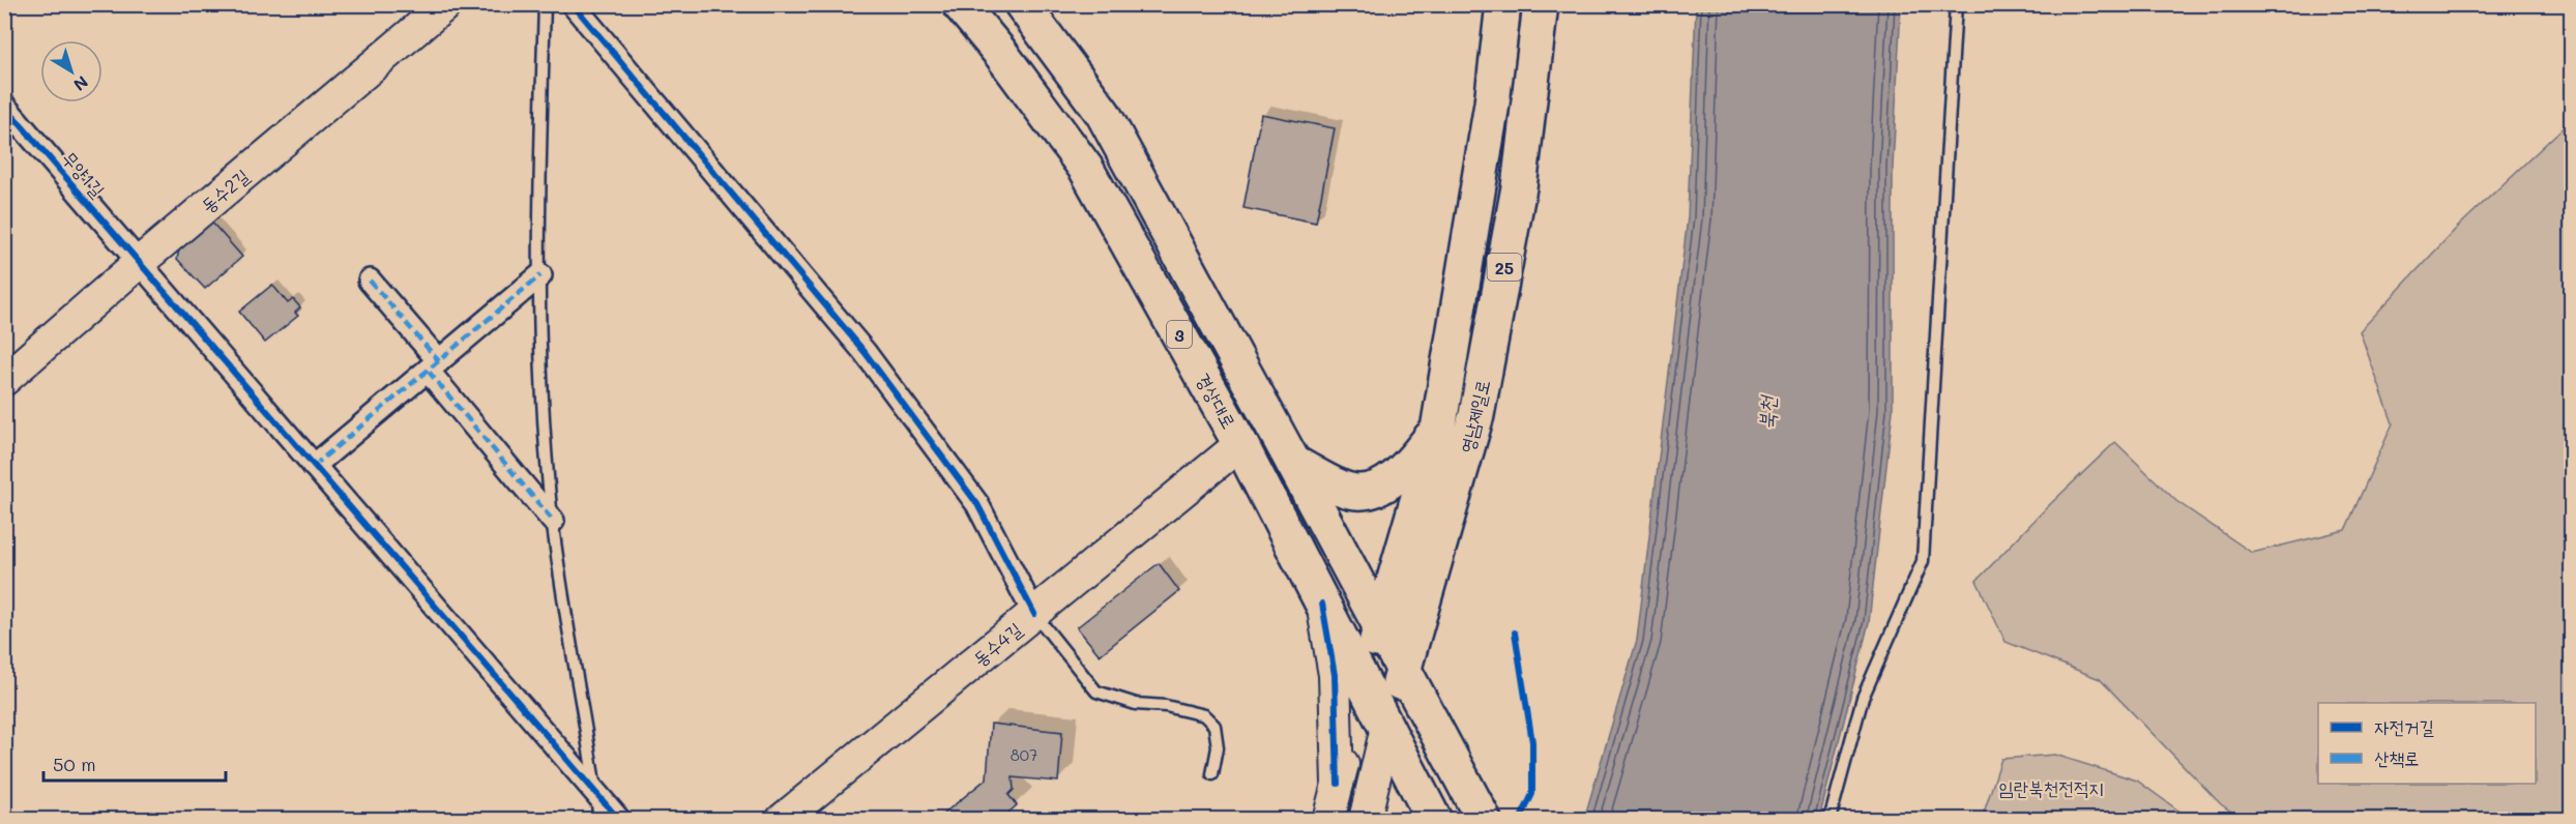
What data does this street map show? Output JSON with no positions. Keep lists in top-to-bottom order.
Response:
{
  "streets": {
    "main road": [
      "25",
      "3",
      "경상대로",
      "영남제일로"
    ],
    "street": ["무양1길", "동수2길", "동수4길"]
  },
  "crossings": [
    ["무양1길", "동수2길"],
    ["경상대로", "영남제일로"],
    ["경상대로", "동수4길"]
  ],
  "water": ["북천"],
  "parks": ["임란북천전적지"],
  "house_numbers": ["807"],
  "legend": ["자전거길", "산책로"],
  "scale_bar": "50 m",
  "north": "bottom right"
}
